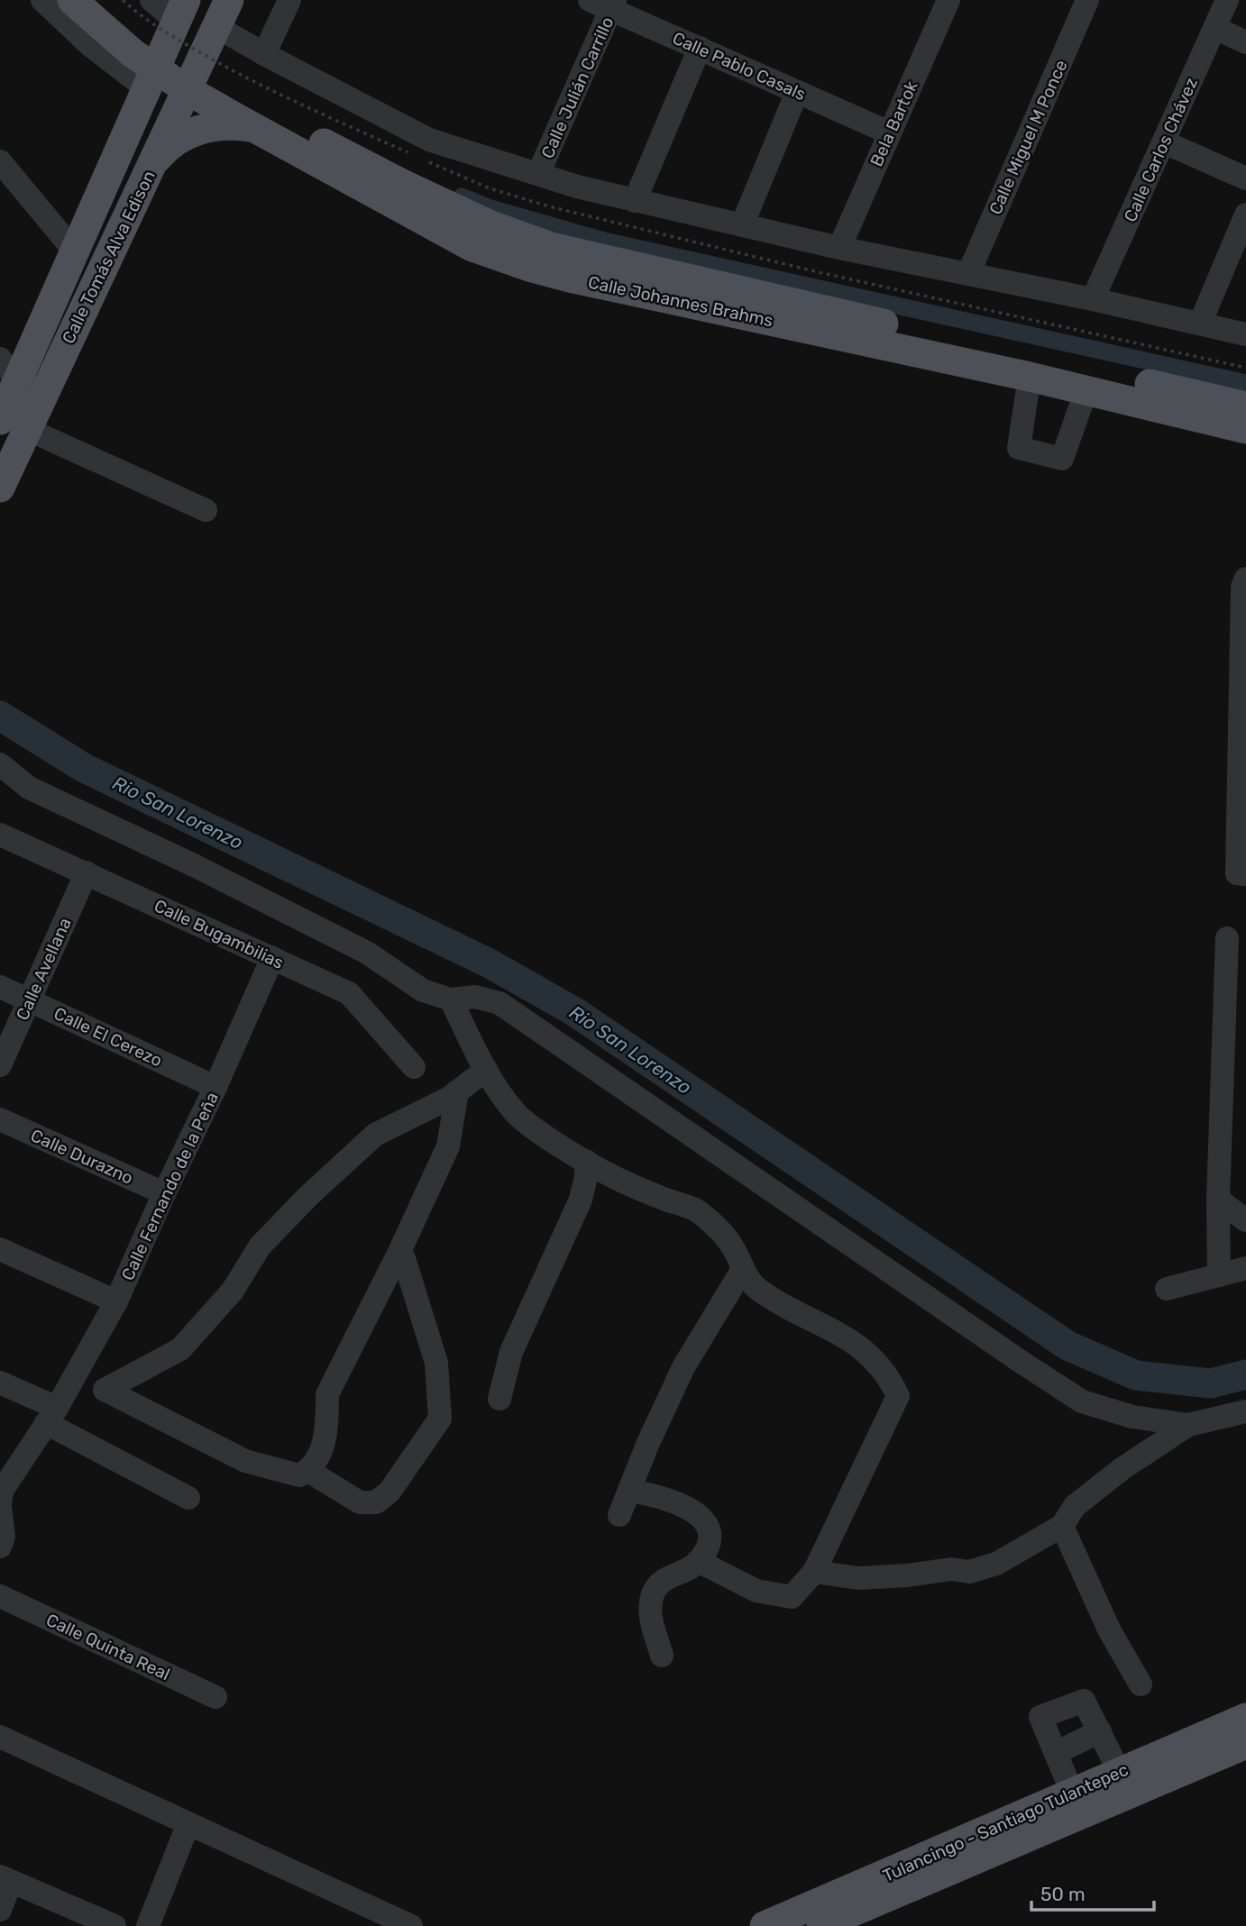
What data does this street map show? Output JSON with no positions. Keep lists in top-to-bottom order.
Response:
{
  "streets": {
    "main road": ["Calle Tomás Alva Edison", "Calle Johannes Brahms", "Tulancingo - Santiago Tulantepec"],
    "street": [
      "Calle Pablo Casals",
      "Calle Julián Carrillo",
      "Bela Bartok",
      "Calle Miguel M Ponce",
      "Calle Carlos Chávez",
      "Calle Bugambilias",
      "Calle Avellana",
      "Calle El Cerezo",
      "Calle Durazno",
      "Calle Fernando de la Peña",
      "Calle Quinta Real"
    ]
  },
  "crossings": [
    ["Calle Pablo Casals", "Calle Julián Carrillo"],
    ["Calle Pablo Casals", "Bela Bartok"],
    ["Calle Tomás Alva Edison", "Calle Johannes Brahms"],
    ["Calle Bugambilias", "Calle Avellana"],
    ["Calle Bugambilias", "Calle Fernando de la Peña"],
    ["Calle Avellana", "Calle El Cerezo"],
    ["Calle El Cerezo", "Calle Fernando de la Peña"],
    ["Calle Durazno", "Calle Fernando de la Peña"]
  ],
  "water": ["Rio San Lorenzo"],
  "scale_bar": "50 m"
}
